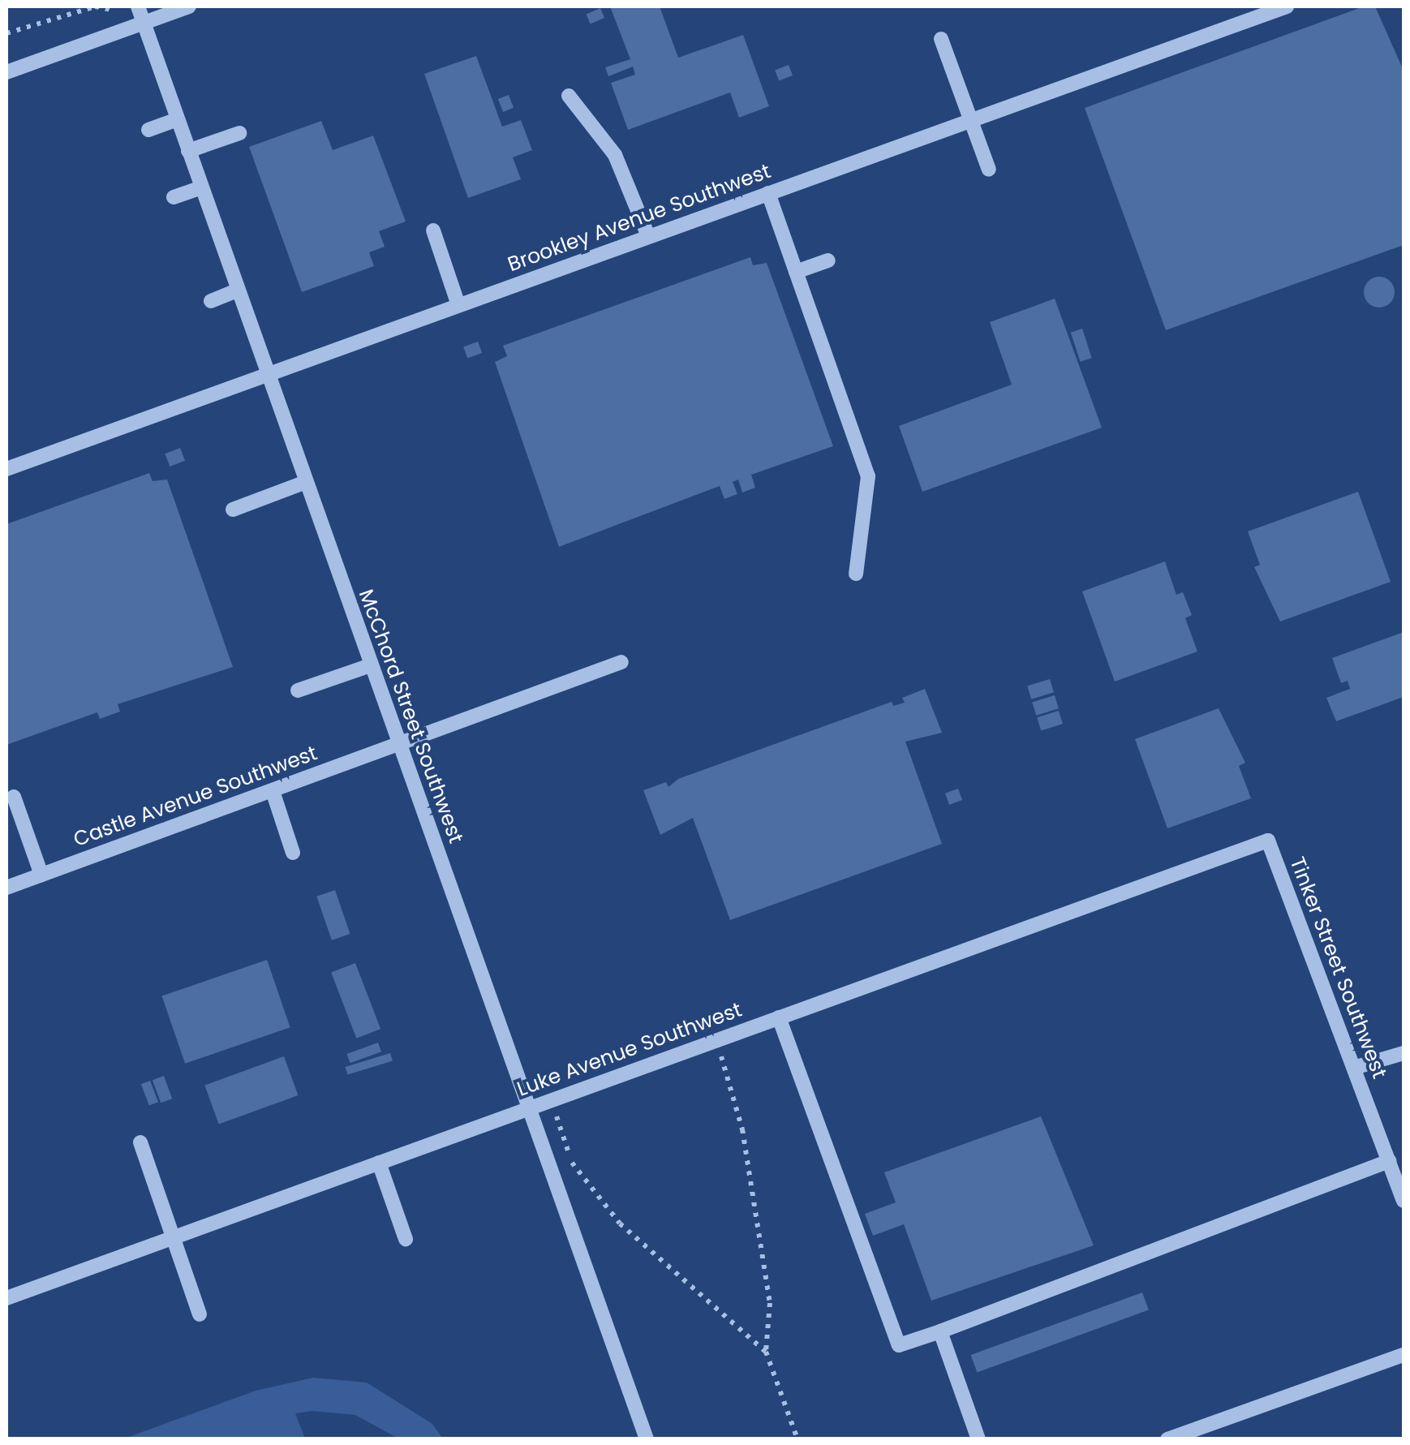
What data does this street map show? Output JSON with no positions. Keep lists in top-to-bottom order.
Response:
{
  "streets": {
    "street": [
      "Brookley Avenue Southwest",
      "McChord Street Southwest",
      "Castle Avenue Southwest",
      "Tinker Street Southwest",
      "Luke Avenue Southwest"
    ]
  },
  "crossings": [
    ["Brookley Avenue Southwest", "McChord Street Southwest"],
    ["McChord Street Southwest", "Castle Avenue Southwest"],
    ["McChord Street Southwest", "Luke Avenue Southwest"],
    ["Tinker Street Southwest", "Luke Avenue Southwest"]
  ]
}
